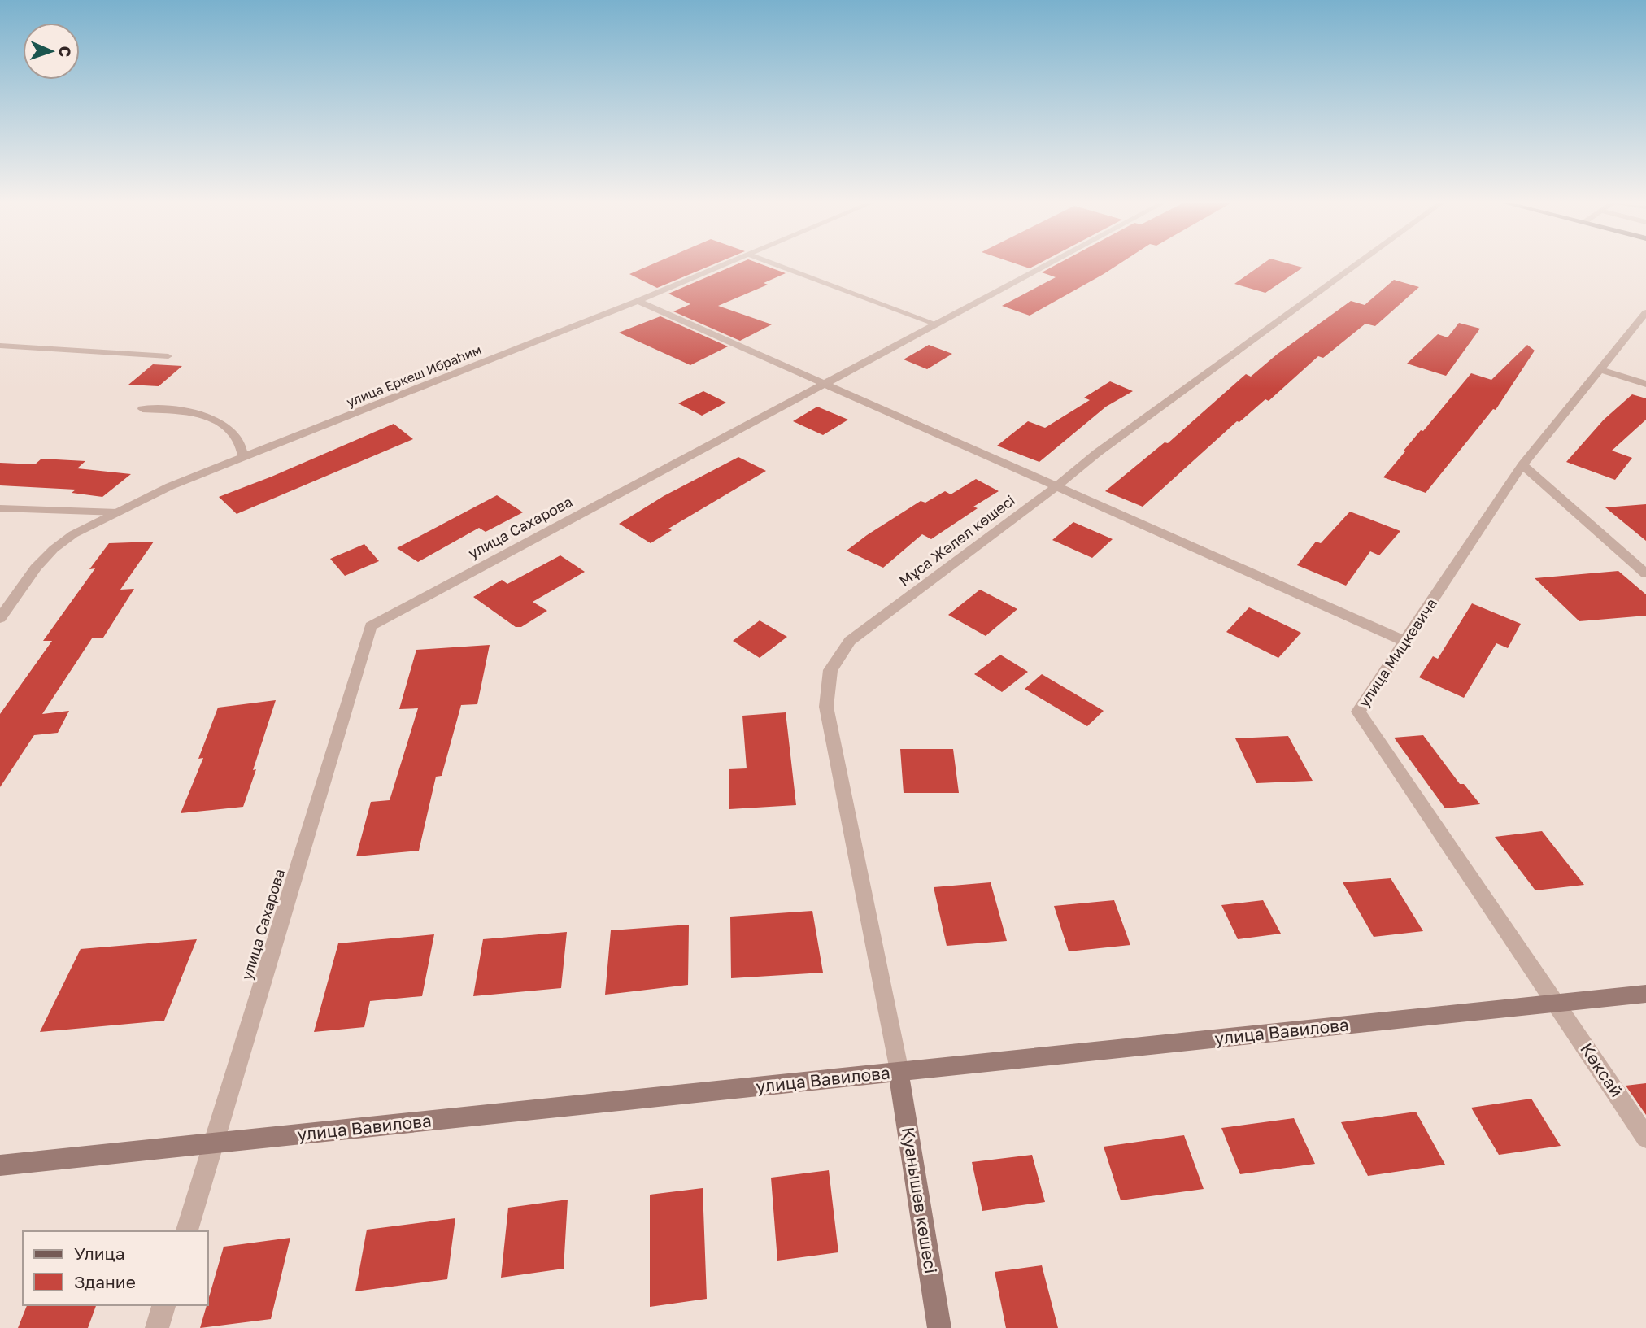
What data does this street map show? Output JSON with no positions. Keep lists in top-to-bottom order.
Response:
{
  "streets": {
    "street": [
      "улица Еркеш Ибраһим",
      "улица Сахарова",
      "Мұса Жәлел көшесі",
      "улица Мицкевича",
      "улица Вавилова",
      "Көксай",
      "Қуанышев көшесі"
    ]
  },
  "crossings": [
    ["улица Сахарова", "улица Вавилова"],
    ["Мұса Жәлел көшесі", "улица Вавилова"],
    ["Мұса Жәлел көшесі", "Қуанышев көшесі"],
    ["улица Мицкевича", "улица Вавилова"],
    ["улица Мицкевича", "Көксай"],
    ["улица Вавилова", "Көксай"],
    ["улица Вавилова", "Қуанышев көшесі"]
  ],
  "legend": ["Улица", "Здание"],
  "north": "right"
}
